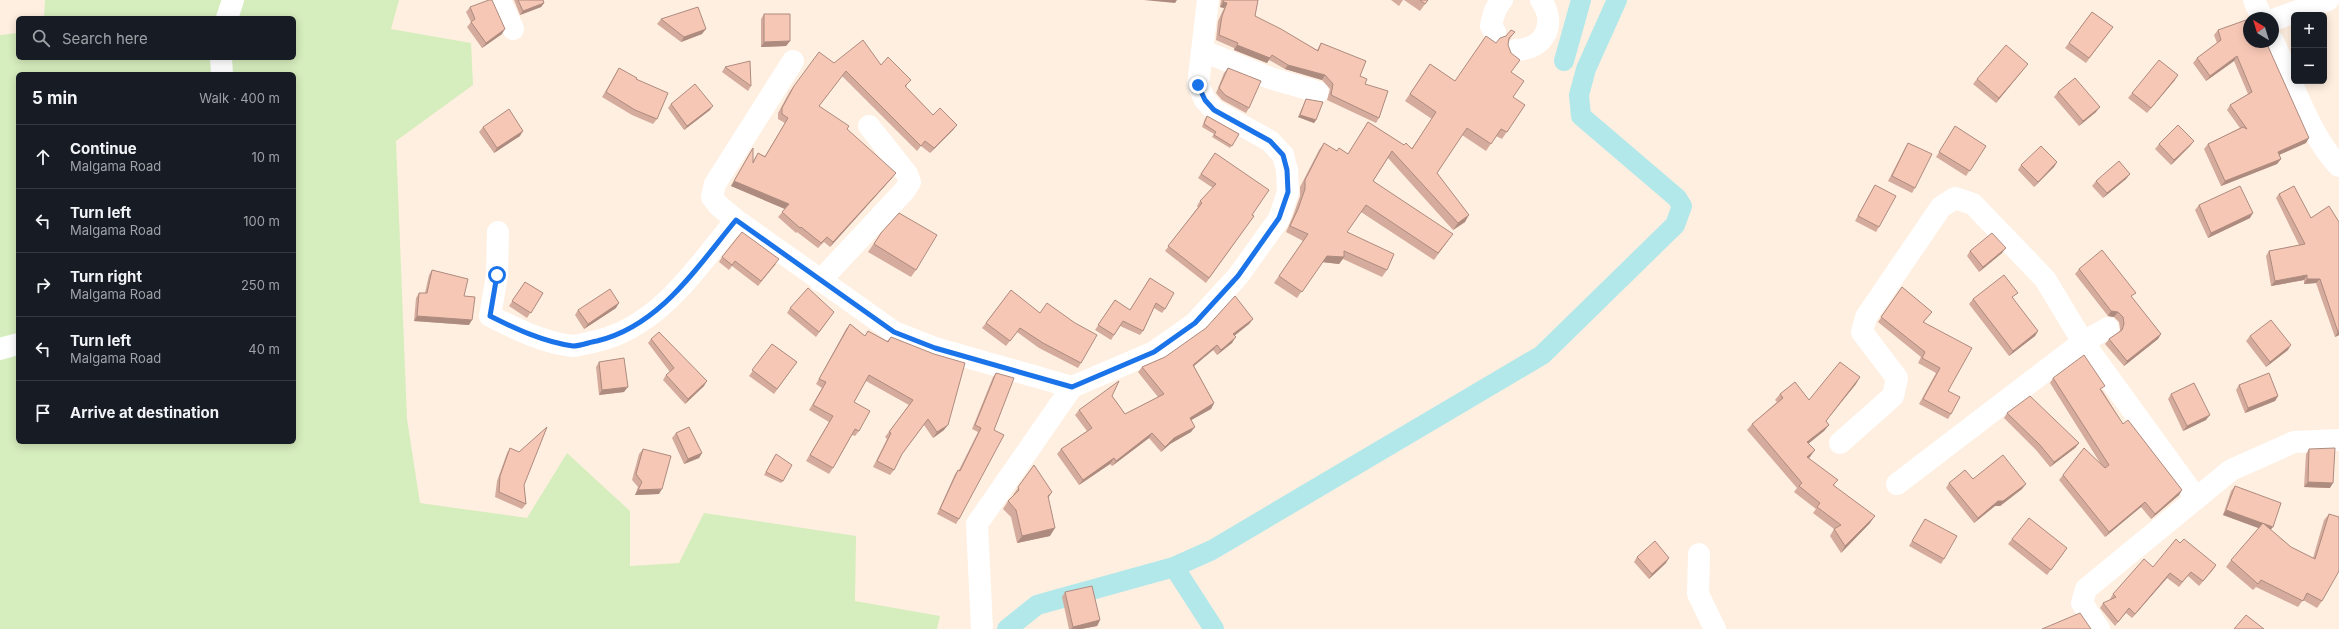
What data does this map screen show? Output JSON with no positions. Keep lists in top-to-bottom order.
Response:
{
  "north": "top left",
  "page": {
    "map_buttons": ["+", "−"],
    "search": "Search here",
    "heading": ["5 min", "Walk · 400 m"],
    "list": [
      ["Continue", "Malgama Road", "10 m"],
      ["Turn left", "Malgama Road", "100 m"],
      ["Turn right", "Malgama Road", "250 m"],
      ["Turn left", "Malgama Road", "40 m"],
      "Arrive at destination"
    ]
  }
}
